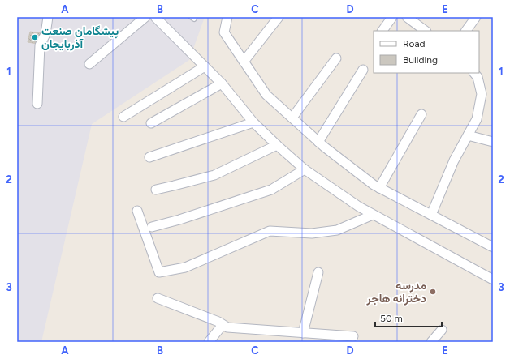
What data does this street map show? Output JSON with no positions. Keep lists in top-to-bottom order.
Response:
{
  "places": ["پیشگامان صنعت آذربایجان", "مدرسه دخترانه هاجر"],
  "legend": ["Road", "Building"],
  "scale_bar": "50 m",
  "grid": {
    "columns": [
      "A",
      "B",
      "C",
      "D",
      "E"
    ],
    "rows": ["1", "2", "3"]
  }
}
